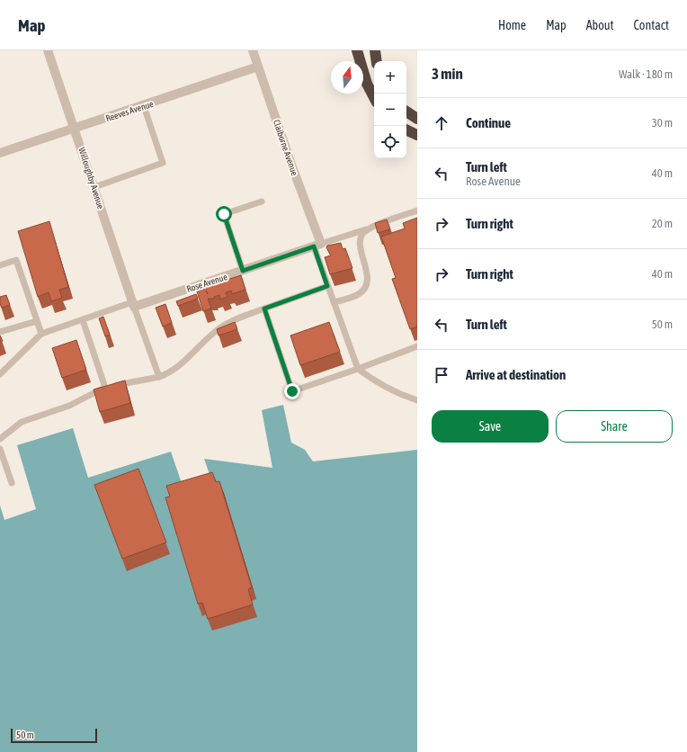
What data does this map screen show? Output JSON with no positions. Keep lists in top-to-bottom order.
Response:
{
  "streets": {
    "street": [
      "Reeves Avenue",
      "Claiborne Avenue",
      "Willoughby Avenue",
      "Rose Avenue"
    ]
  },
  "crossings": [
    ["Reeves Avenue", "Claiborne Avenue"],
    ["Reeves Avenue", "Willoughby Avenue"],
    ["Claiborne Avenue", "Rose Avenue"],
    ["Willoughby Avenue", "Rose Avenue"]
  ],
  "scale_bar": "50 m",
  "north": "top",
  "page": {
    "header": "Map",
    "nav": [
      "Home",
      "Map",
      "About",
      "Contact"
    ],
    "heading": ["3 min", "Walk · 180 m"],
    "map_buttons": ["+", "−"],
    "list": [
      ["Continue", "30 m"],
      ["Turn left", "Rose Avenue", "40 m"],
      ["Turn right", "20 m"],
      ["Turn right", "40 m"],
      ["Turn left", "50 m"],
      "Arrive at destination"
    ],
    "buttons": ["Save", "Share"],
    "scale": "50 m"
  }
}
